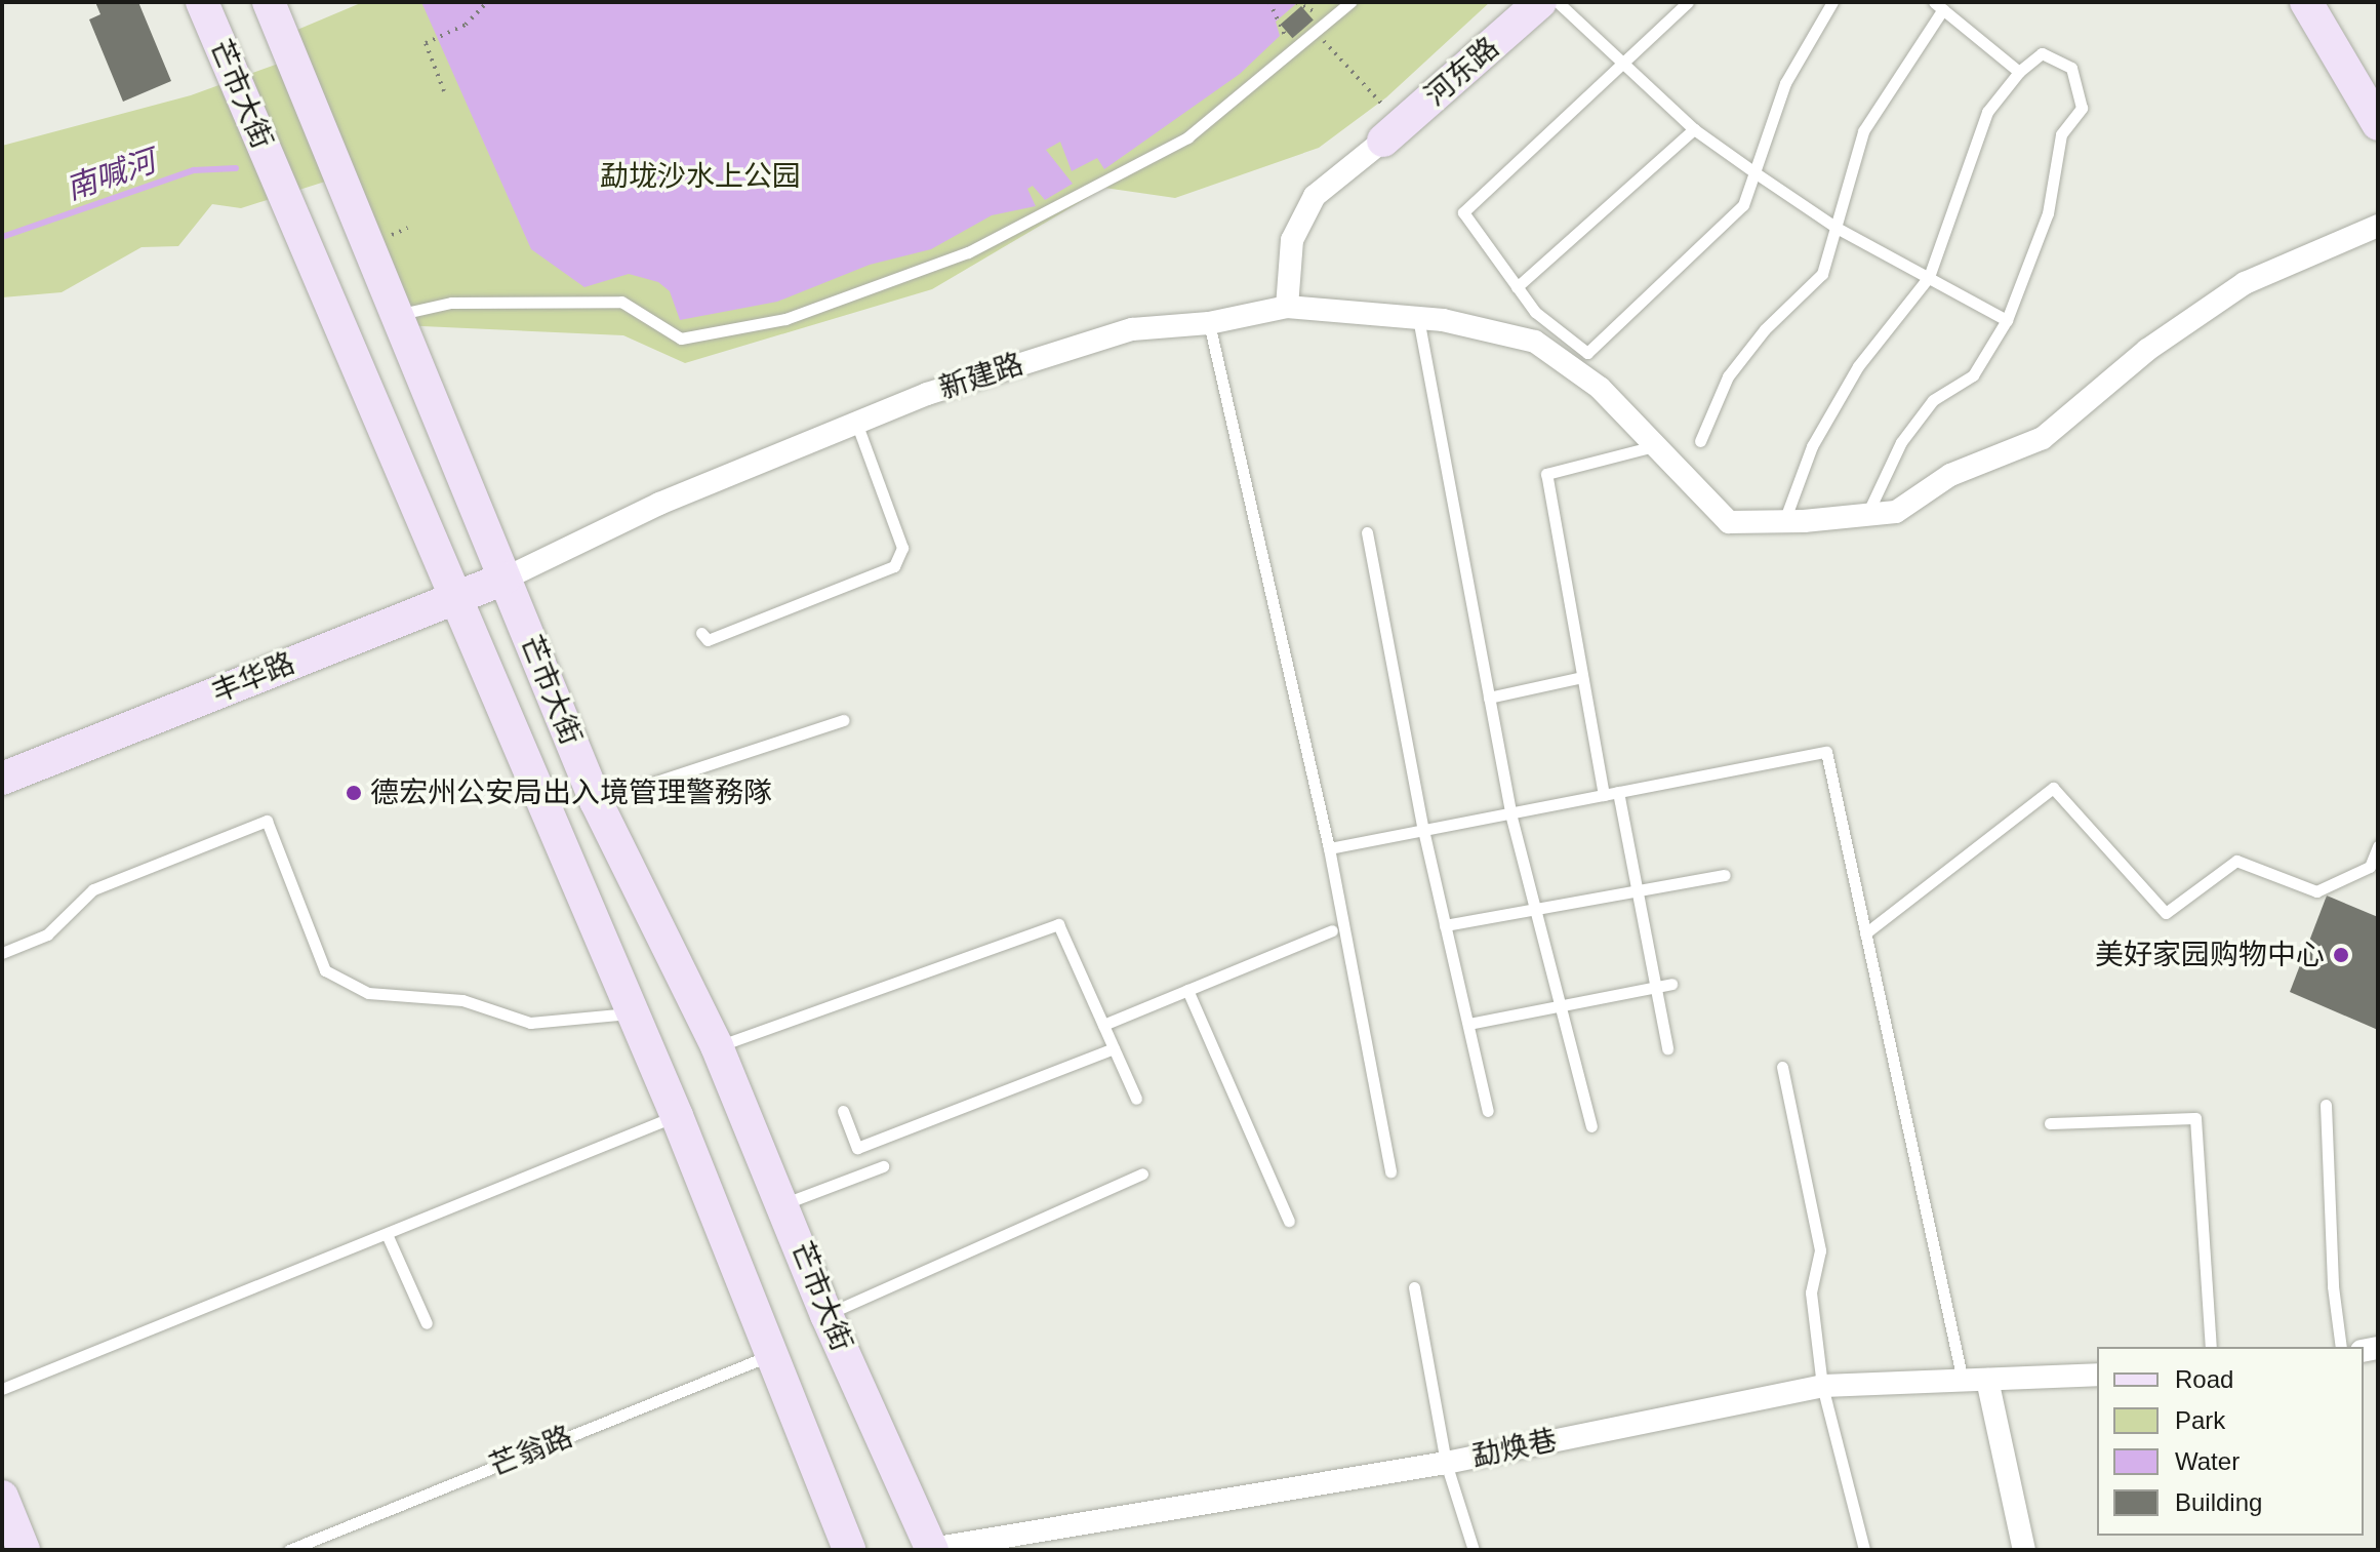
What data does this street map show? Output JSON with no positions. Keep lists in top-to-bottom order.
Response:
{
  "streets": {
    "main road": ["河东路", "芒市大街", "丰华路"],
    "street": ["新建路", "勐焕巷"],
    "lane": ["芒翁路"]
  },
  "crossings": [
    ["芒市大街", "新建路"],
    ["芒市大街", "丰华路"],
    ["芒市大街", "勐焕巷"],
    ["芒市大街", "芒翁路"],
    ["新建路", "丰华路"]
  ],
  "water": ["南喊河"],
  "parks": ["勐垅沙水上公园"],
  "places": ["德宏州公安局出入境管理警務隊", "美好家园购物中心"],
  "legend": [
    "Road",
    "Park",
    "Water",
    "Building"
  ]
}
